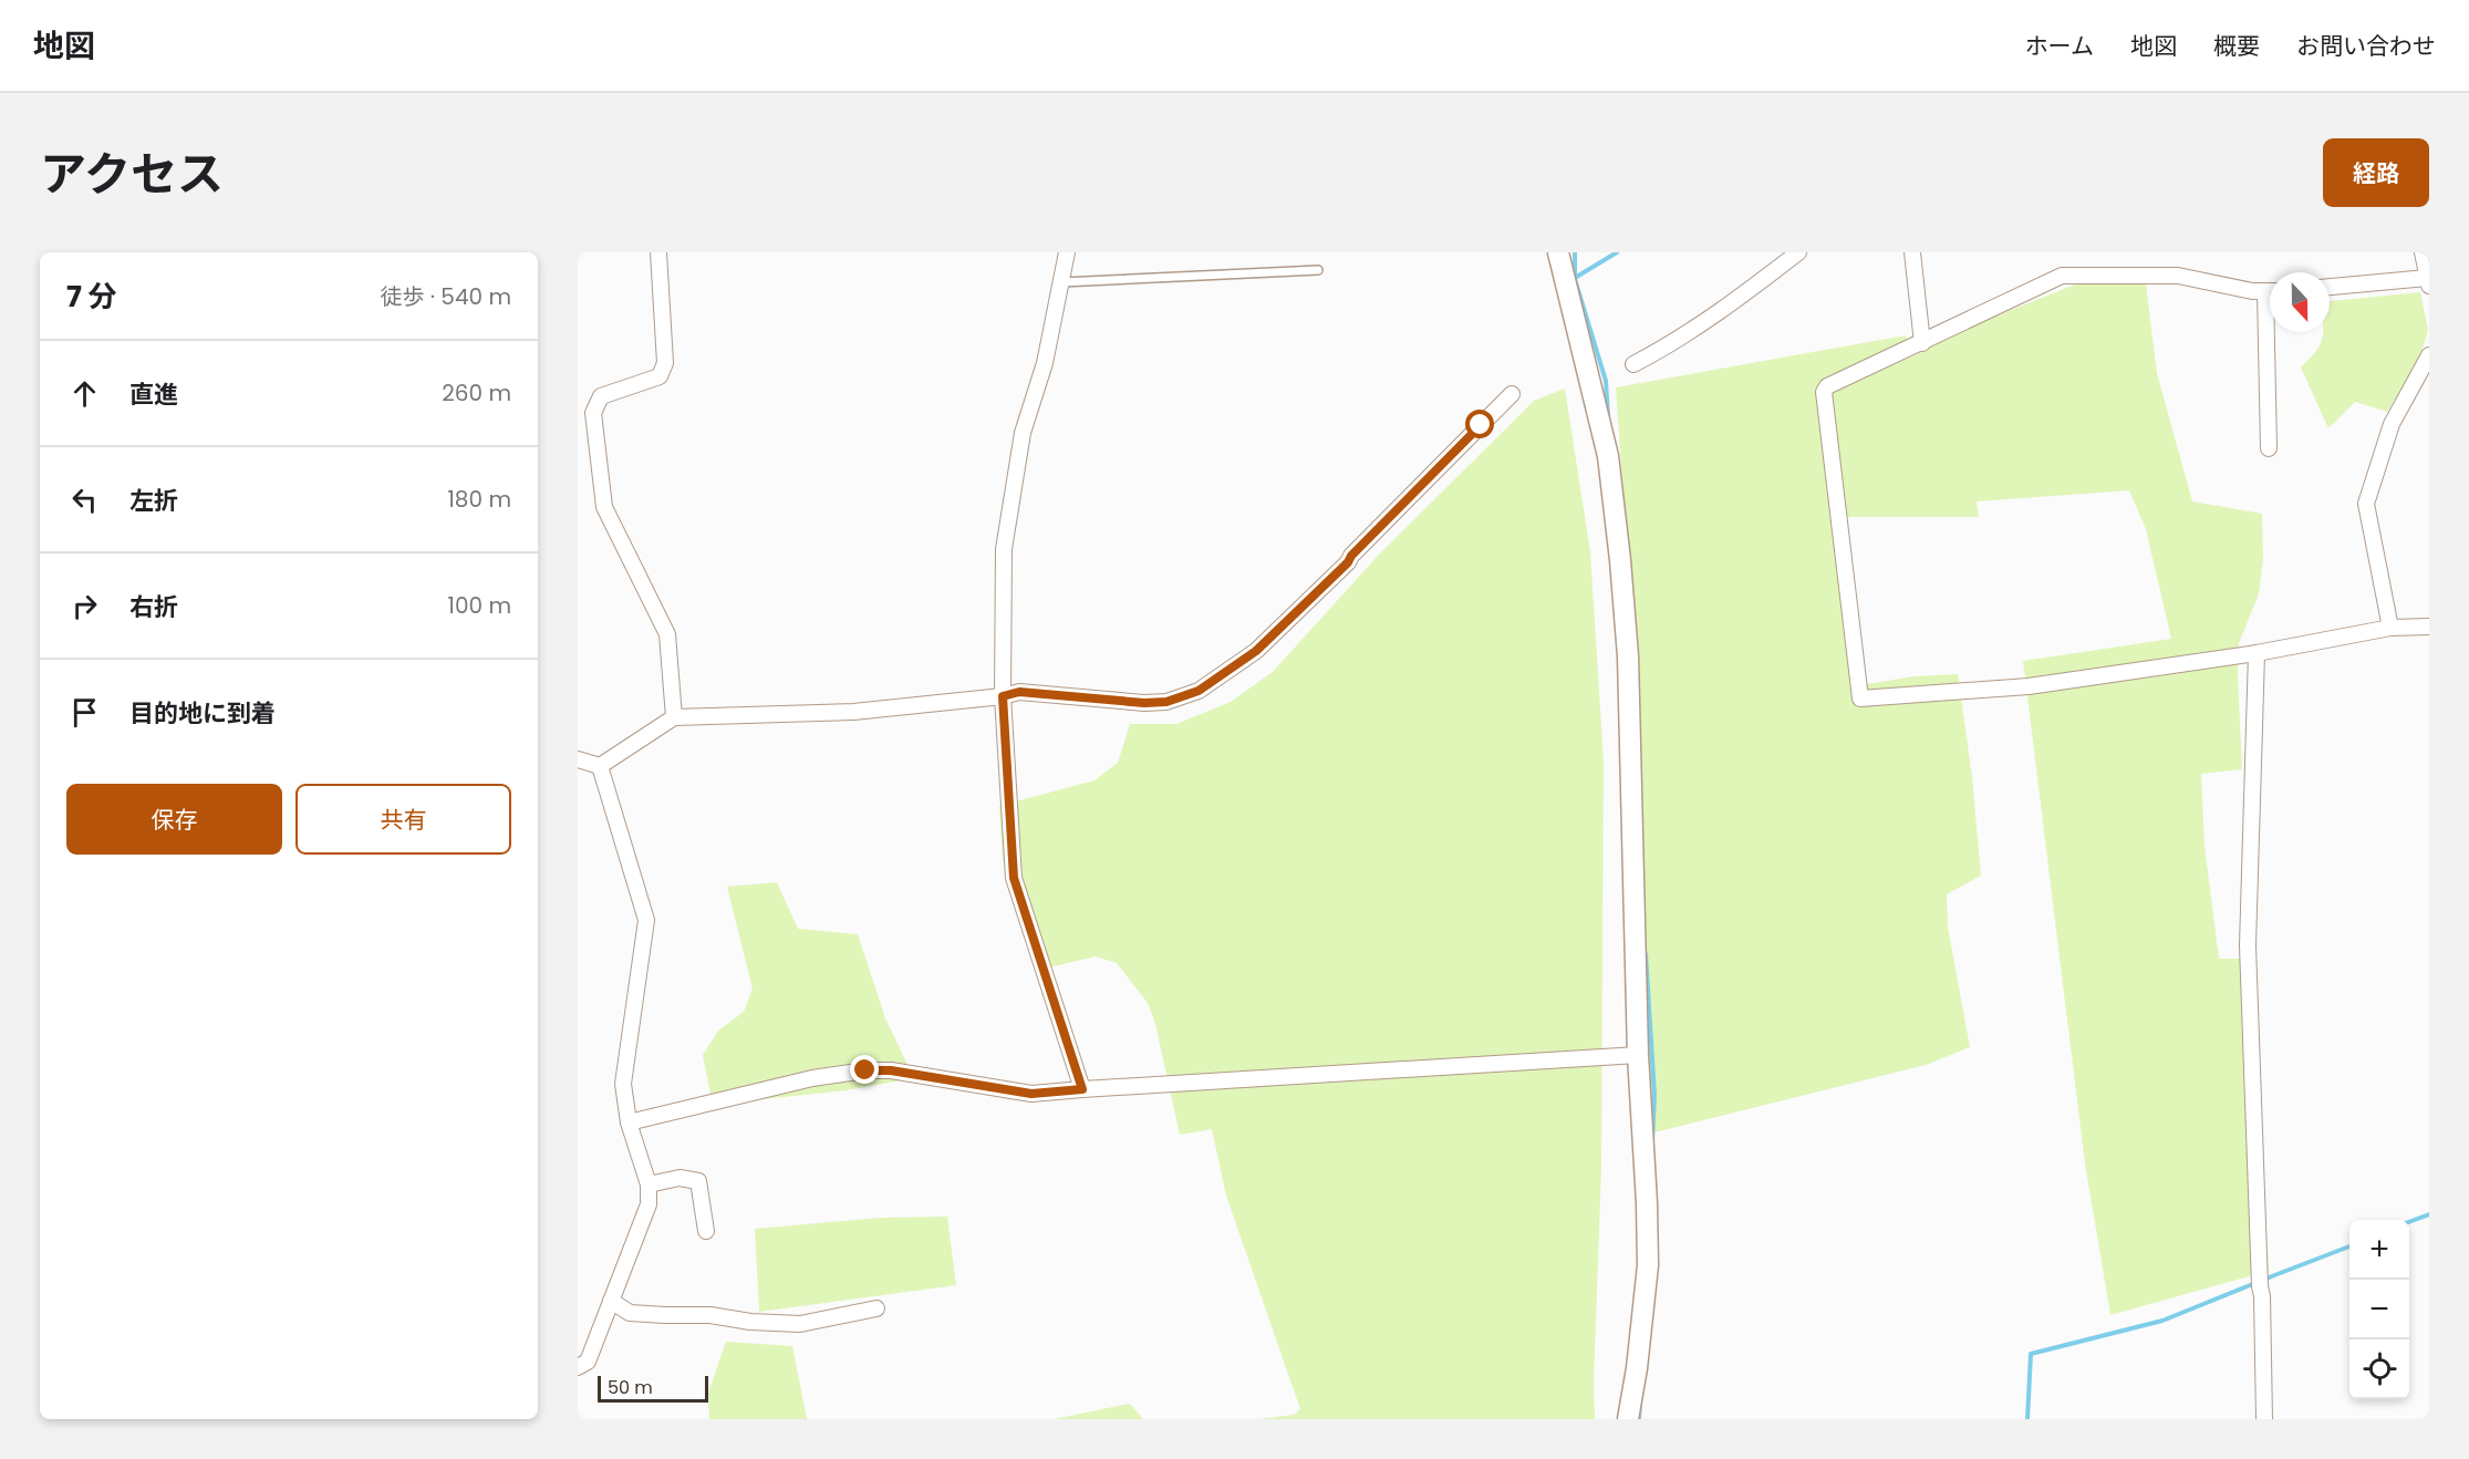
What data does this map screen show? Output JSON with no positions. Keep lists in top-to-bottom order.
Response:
{
  "scale_bar": "50 m",
  "north": "bottom",
  "page": {
    "header": "地図",
    "nav": [
      "ホーム",
      "地図",
      "概要",
      "お問い合わせ"
    ],
    "title": "アクセス",
    "buttons": [
      "経路",
      ["保存", "共有"]
    ],
    "heading": ["7 分", "徒歩 · 540 m"],
    "list": [
      ["直進", "260 m"],
      ["左折", "180 m"],
      ["右折", "100 m"],
      "目的地に到着"
    ],
    "map_buttons": ["+", "−"],
    "scale": "50 m"
  }
}
